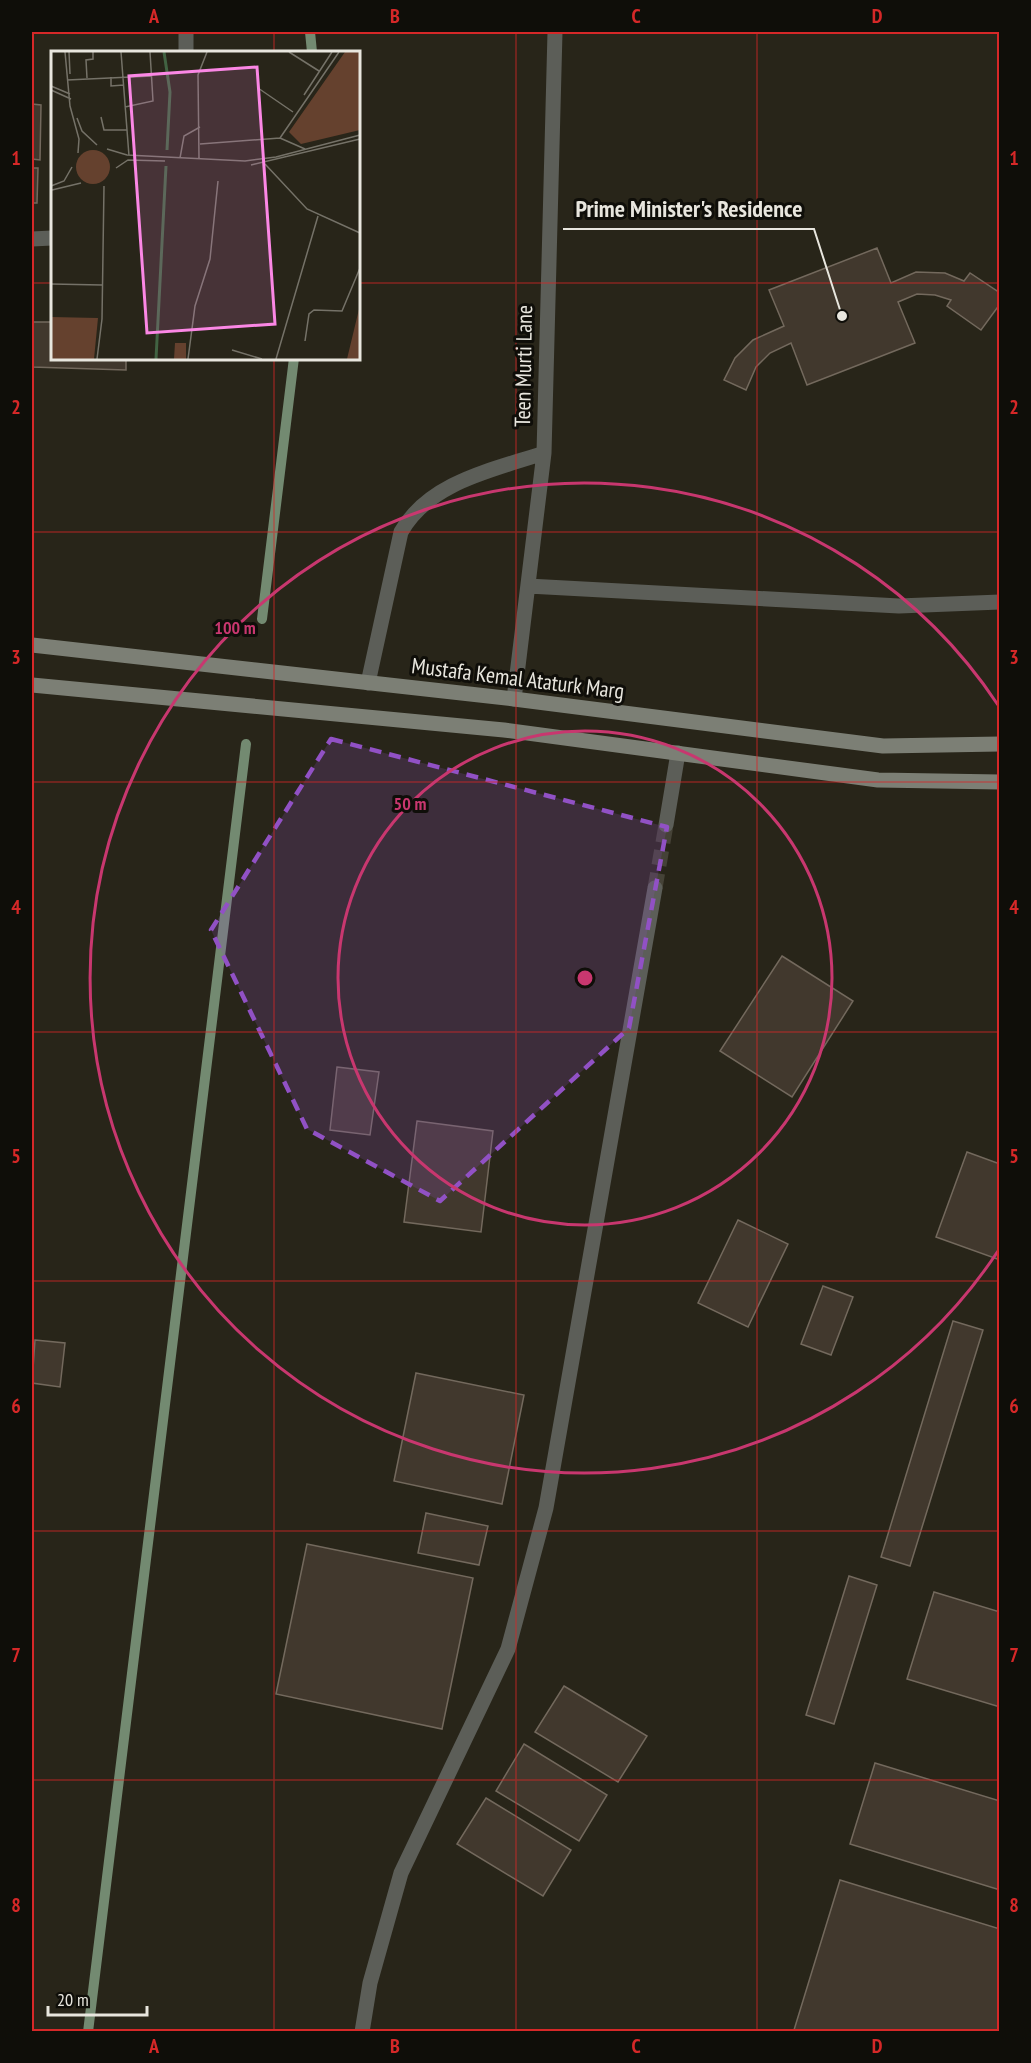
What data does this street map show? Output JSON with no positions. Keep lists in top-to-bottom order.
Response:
{
  "streets": {
    "main road": ["Mustafa Kemal Ataturk Marg"],
    "street": ["Teen Murti Lane"]
  },
  "crossings": [
    ["Teen Murti Lane", "Mustafa Kemal Ataturk Marg"]
  ],
  "places": ["Prime Minister's Residence"],
  "scale_bar": "20 m",
  "grid": {
    "columns": [
      "A",
      "B",
      "C",
      "D"
    ],
    "rows": [
      "1",
      "2",
      "3",
      "4",
      "5",
      "6",
      "7",
      "8"
    ]
  },
  "rings": ["100 m", "50 m"]
}
